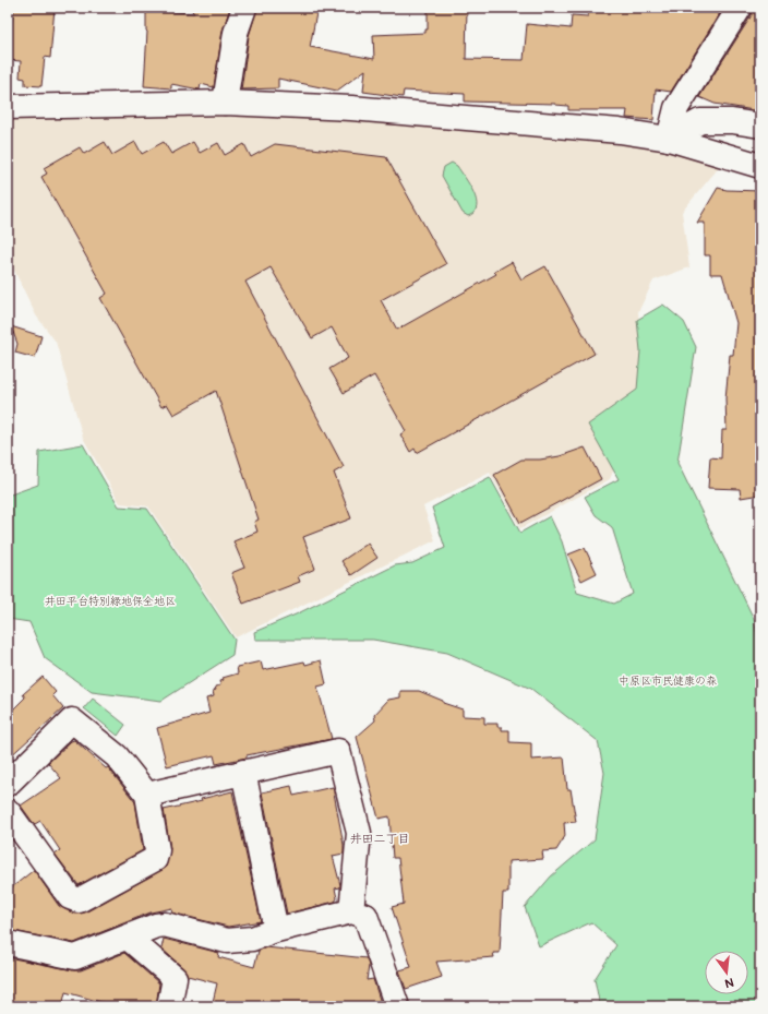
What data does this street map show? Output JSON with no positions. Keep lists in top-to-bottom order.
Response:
{
  "districts": ["井田二丁目"],
  "parks": ["井田平台特別緑地保全地区", "中原区市民健康の森"],
  "north": "bottom"
}
